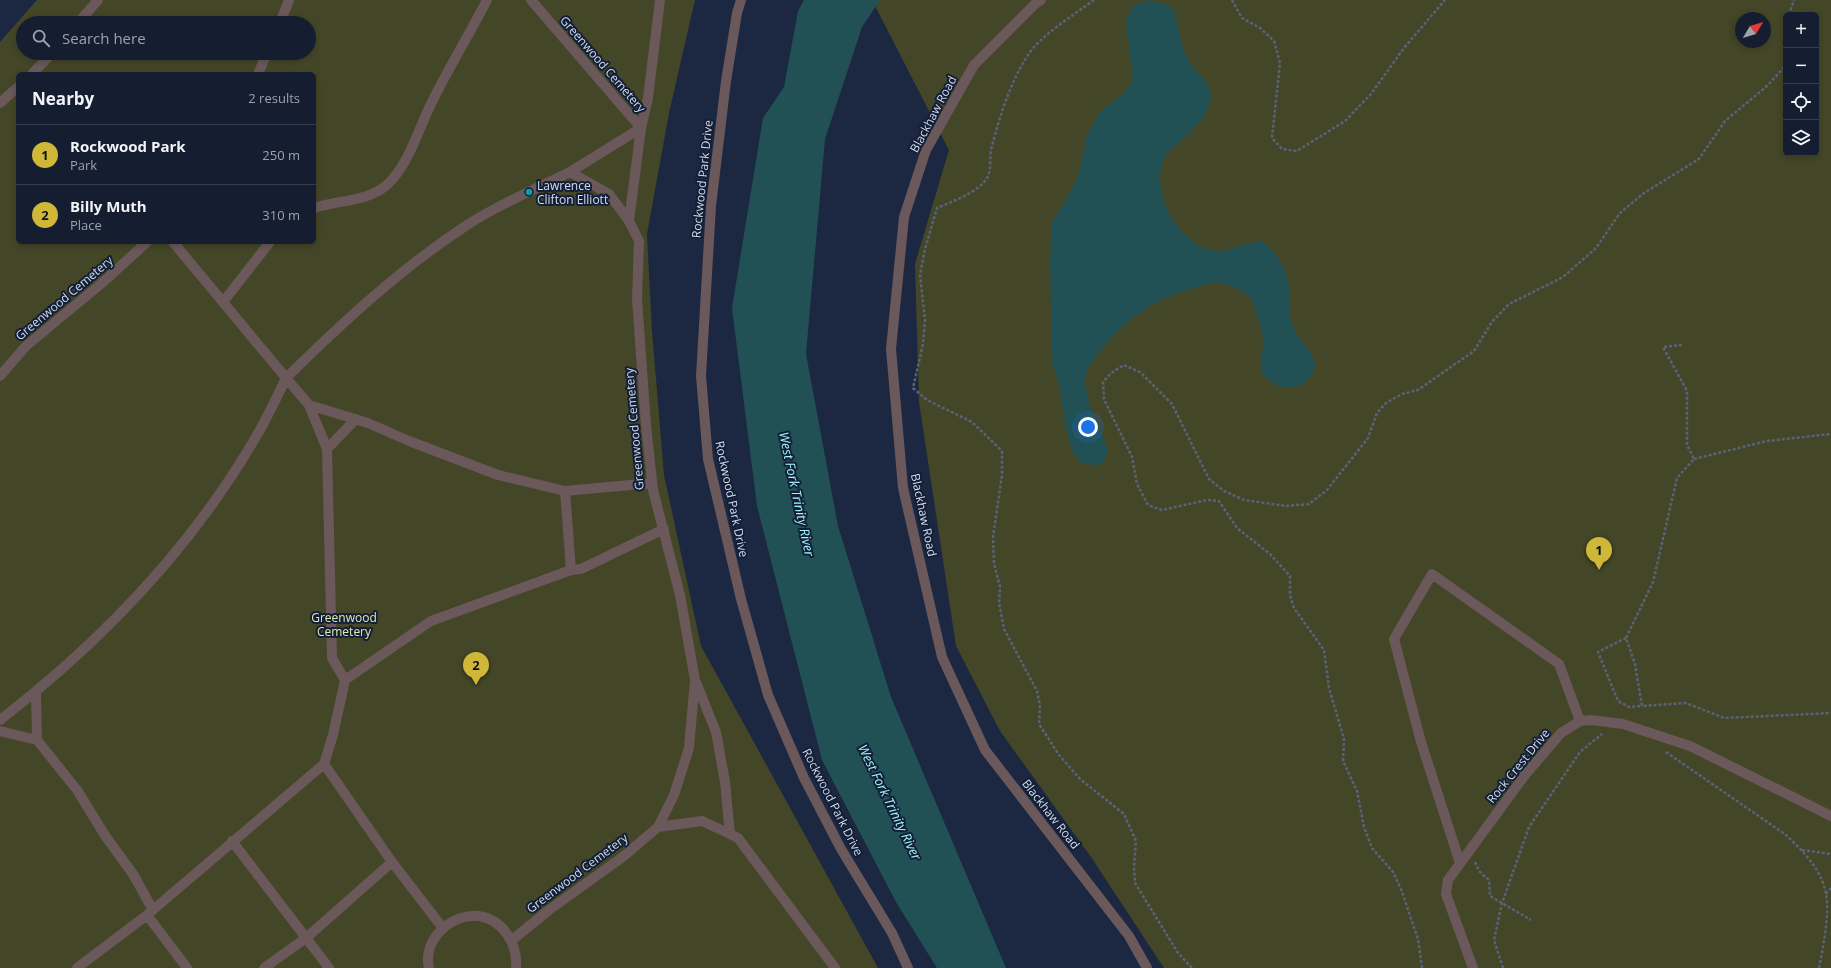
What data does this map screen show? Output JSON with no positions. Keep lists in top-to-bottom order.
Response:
{
  "streets": {
    "street": [
      "Greenwood Cemetery",
      "Blackhaw Road",
      "Rockwood Park Drive",
      "Rock Crest Drive"
    ]
  },
  "water": ["West Fork Trinity River"],
  "parks": ["Greenwood Cemetery"],
  "places": ["Lawrence Clifton Elliott"],
  "north": "top right",
  "page": {
    "map_buttons": ["+", "−"],
    "search": "Search here",
    "heading": ["Nearby", "2 results"],
    "list": [
      {
        "mark": "1",
        "name": "Rockwood Park",
        "note": "Park",
        "value": "250 m"
      },
      {
        "mark": "2",
        "name": "Billy Muth",
        "note": "Place",
        "value": "310 m"
      }
    ],
    "pins": ["1", "2"]
  }
}
